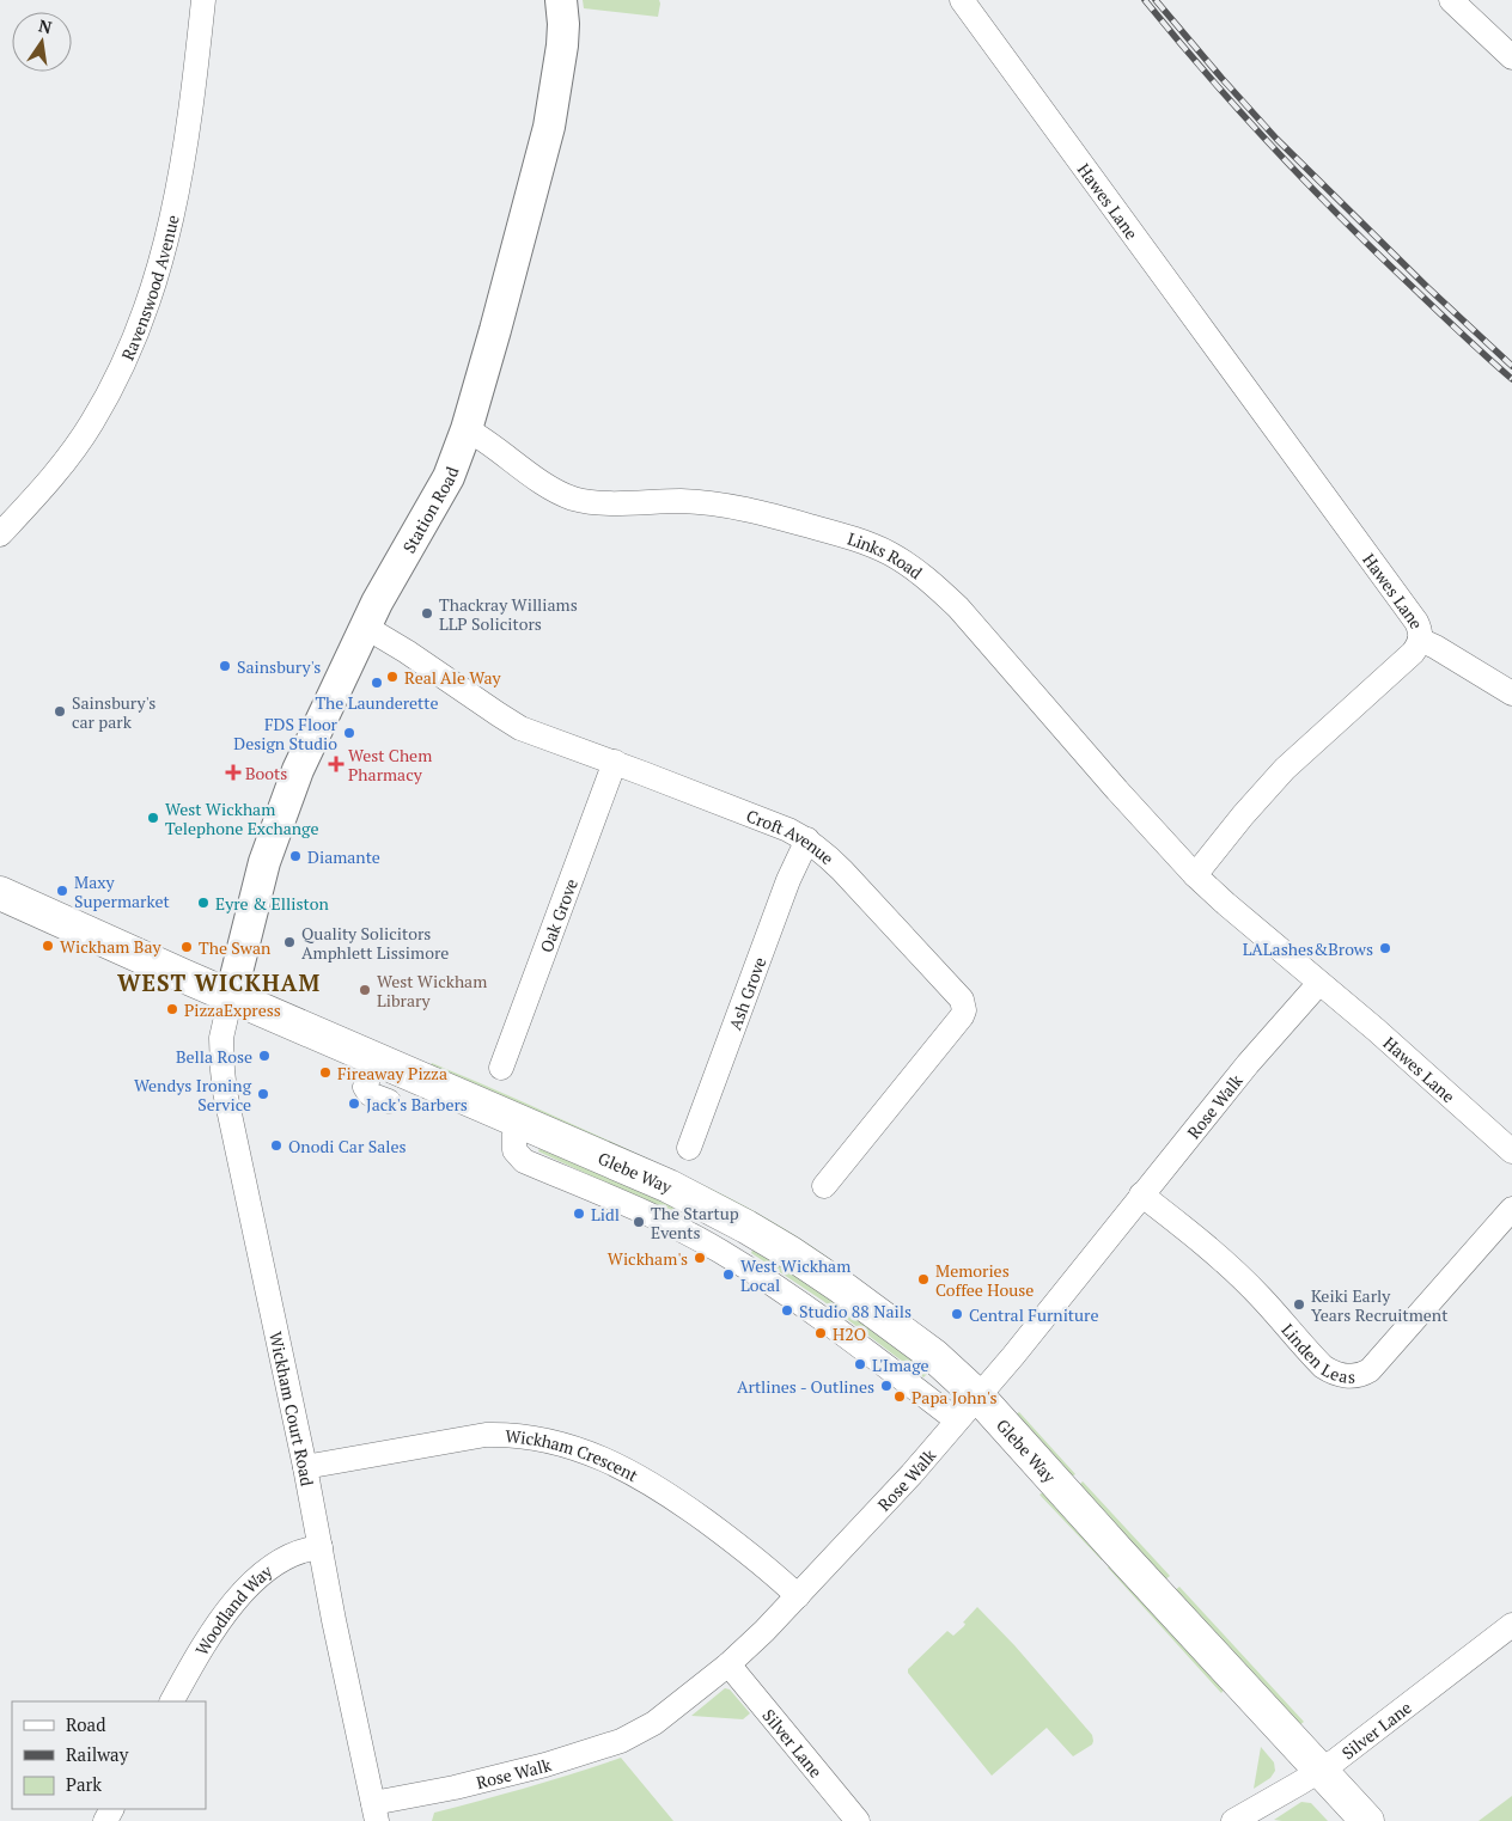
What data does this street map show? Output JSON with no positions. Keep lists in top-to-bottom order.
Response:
{
  "streets": {
    "highway": ["Glebe Way"],
    "main road": ["Station Road"],
    "street": [
      "Hawes Lane",
      "Ravenswood Avenue",
      "Links Road",
      "Croft Avenue",
      "Oak Grove",
      "Ash Grove",
      "Rose Walk",
      "Linden Leas",
      "Wickham Court Road",
      "Wickham Crescent",
      "Woodland Way",
      "Silver Lane"
    ]
  },
  "crossings": [
    ["Hawes Lane", "Links Road"],
    ["Hawes Lane", "Rose Walk"],
    ["Station Road", "Links Road"],
    ["Station Road", "Croft Avenue"],
    ["Station Road", "Glebe Way"],
    ["Station Road", "Wickham Court Road"],
    ["Croft Avenue", "Oak Grove"],
    ["Croft Avenue", "Ash Grove"],
    ["Rose Walk", "Glebe Way"],
    ["Rose Walk", "Linden Leas"],
    ["Rose Walk", "Wickham Court Road"],
    ["Rose Walk", "Wickham Crescent"],
    ["Rose Walk", "Silver Lane"],
    ["Glebe Way", "Wickham Court Road"],
    ["Glebe Way", "Silver Lane"],
    ["Wickham Court Road", "Wickham Crescent"],
    ["Wickham Court Road", "Woodland Way"]
  ],
  "districts": ["WEST WICKHAM"],
  "places": {
    "other": [
      "Thackray Williams LLP Solicitors",
      "Sainsbury's",
      "Real Ale Way",
      "The Launderette",
      "Sainsbury's car park",
      "FDS Floor Design Studio",
      "West Wickham Telephone Exchange",
      "Diamante",
      "Maxy Supermarket",
      "Eyre & Elliston",
      "Quality Solicitors Amphlett Lissimore",
      "Wickham Bay",
      "The Swan",
      "LALashes&Brows",
      "West Wickham Library",
      "PizzaExpress",
      "Bella Rose",
      "Fireaway Pizza",
      "Wendys Ironing Service",
      "Jack's Barbers",
      "Onodi Car Sales",
      "Lidl",
      "The Startup Events",
      "Wickham's",
      "West Wickham Local",
      "Memories Coffee House",
      "Keiki Early Years Recruitment",
      "Studio 88 Nails",
      "Central Furniture",
      "H2O",
      "L'Image",
      "Artlines - Outlines",
      "Papa John's"
    ],
    "health": ["West Chem Pharmacy", "Boots"]
  },
  "legend": ["Road", "Railway", "Park"],
  "north": "top"
}
